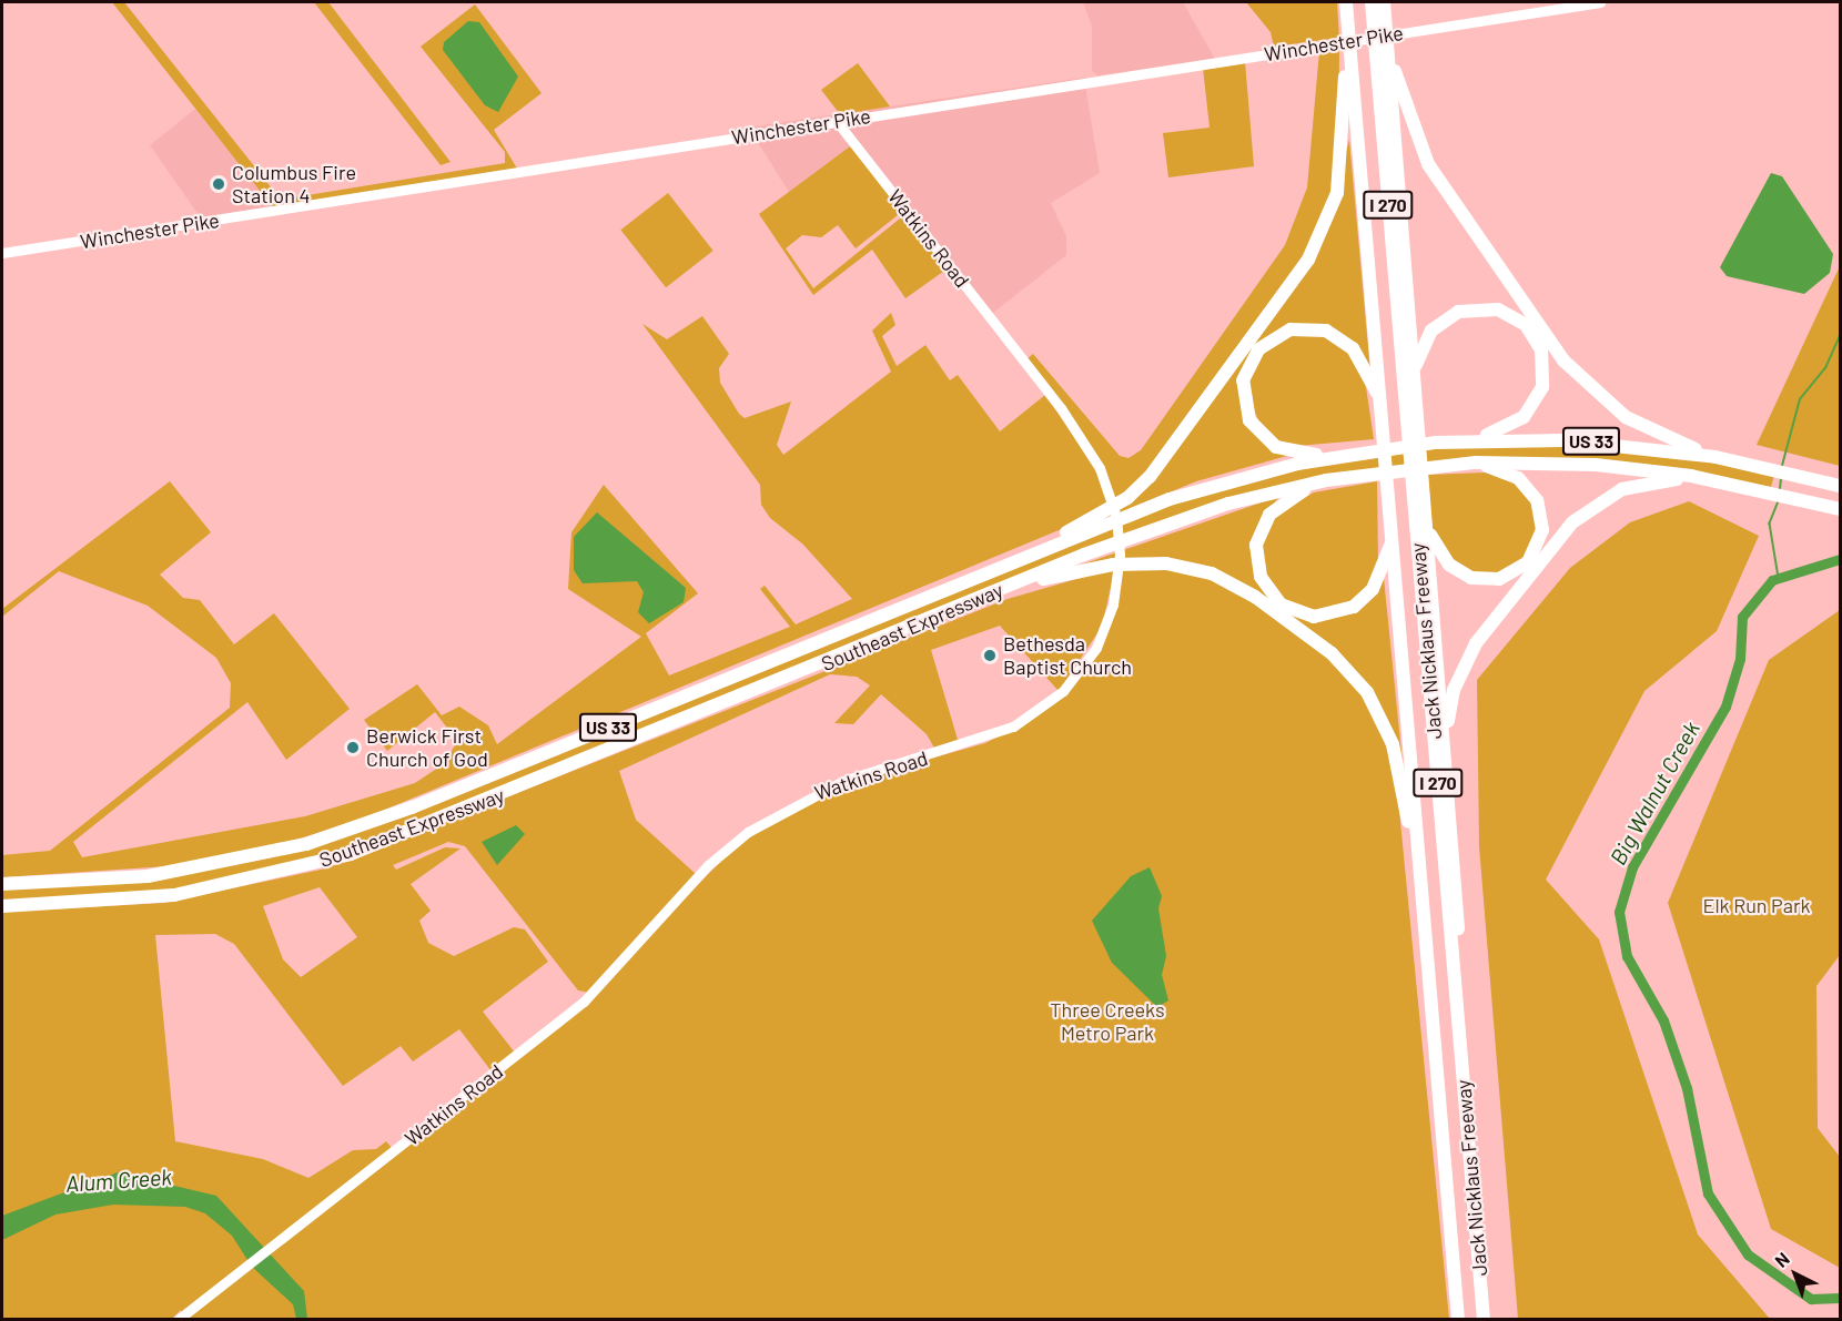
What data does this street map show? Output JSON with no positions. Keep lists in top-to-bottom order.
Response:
{
  "streets": {
    "highway": [
      "I 270",
      "US 33",
      "Southeast Expressway",
      "Jack Nicklaus Freeway"
    ],
    "street": ["Winchester Pike", "Watkins Road"]
  },
  "crossings": [
    ["Winchester Pike", "Watkins Road"]
  ],
  "water": ["Big Walnut Creek", "Alum Creek"],
  "parks": ["Elk Run Park", "Three Creeks Metro Park"],
  "places": ["Columbus Fire Station 4", "Bethesda Baptist Church", "Berwick First Church of God"],
  "north": "top left"
}
